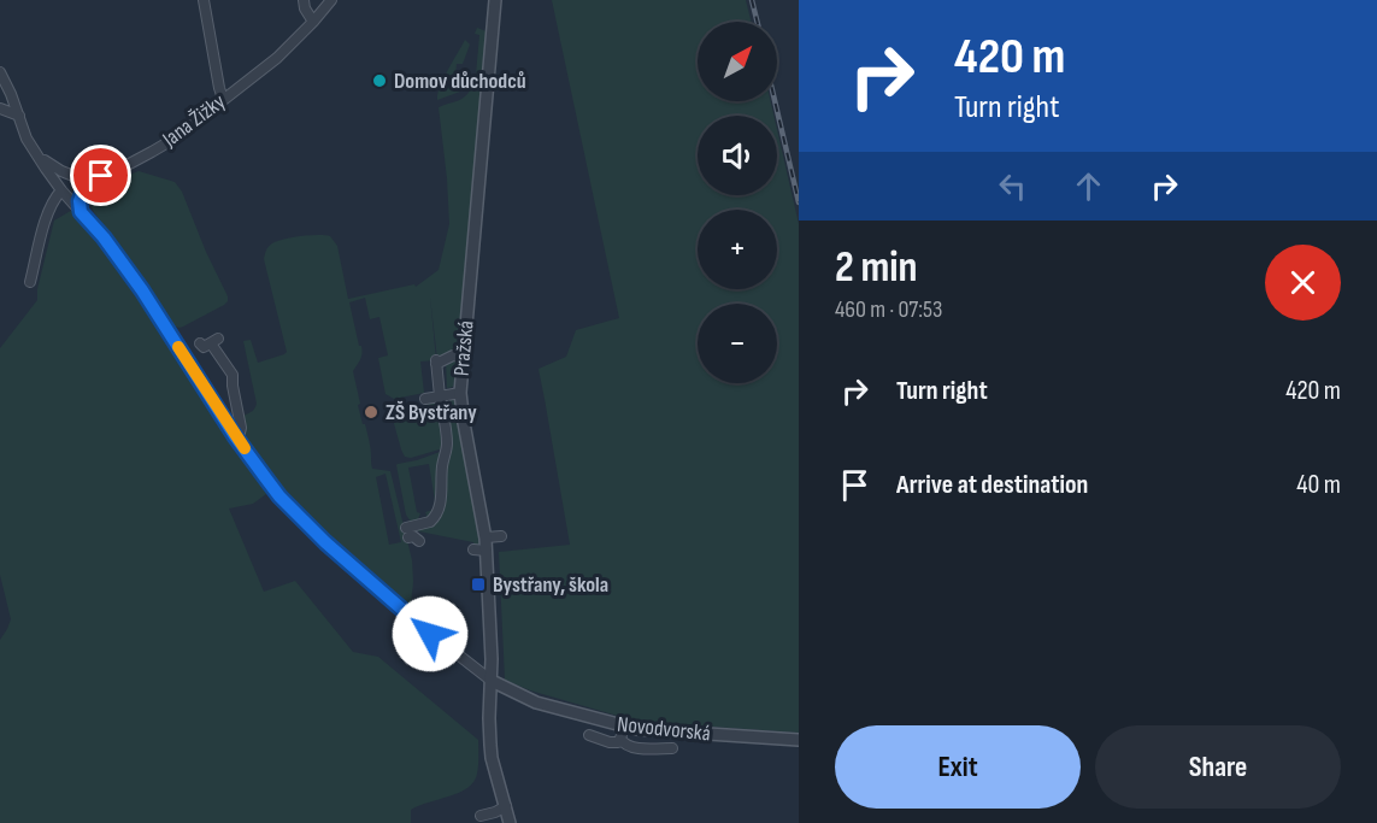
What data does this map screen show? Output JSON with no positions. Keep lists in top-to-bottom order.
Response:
{
  "streets": {
    "street": ["Jana Žižky", "Pražská", "Novodvorská"]
  },
  "crossings": [
    ["Pražská", "Novodvorská"]
  ],
  "places": {
    "other": ["Domov důchodců", "ZŠ Bystřany"],
    "transit": ["Bystřany, škola"]
  },
  "north": "top right",
  "page": {
    "turn": ["420 m", "Turn right"],
    "map_buttons": ["+", "−"],
    "heading": ["2 min", "460 m · 07:53"],
    "list": [
      {
        "name": "Turn right",
        "value": "420 m"
      },
      {
        "name": "Arrive at destination",
        "value": "40 m"
      }
    ],
    "buttons": ["Exit", "Share"]
  }
}
